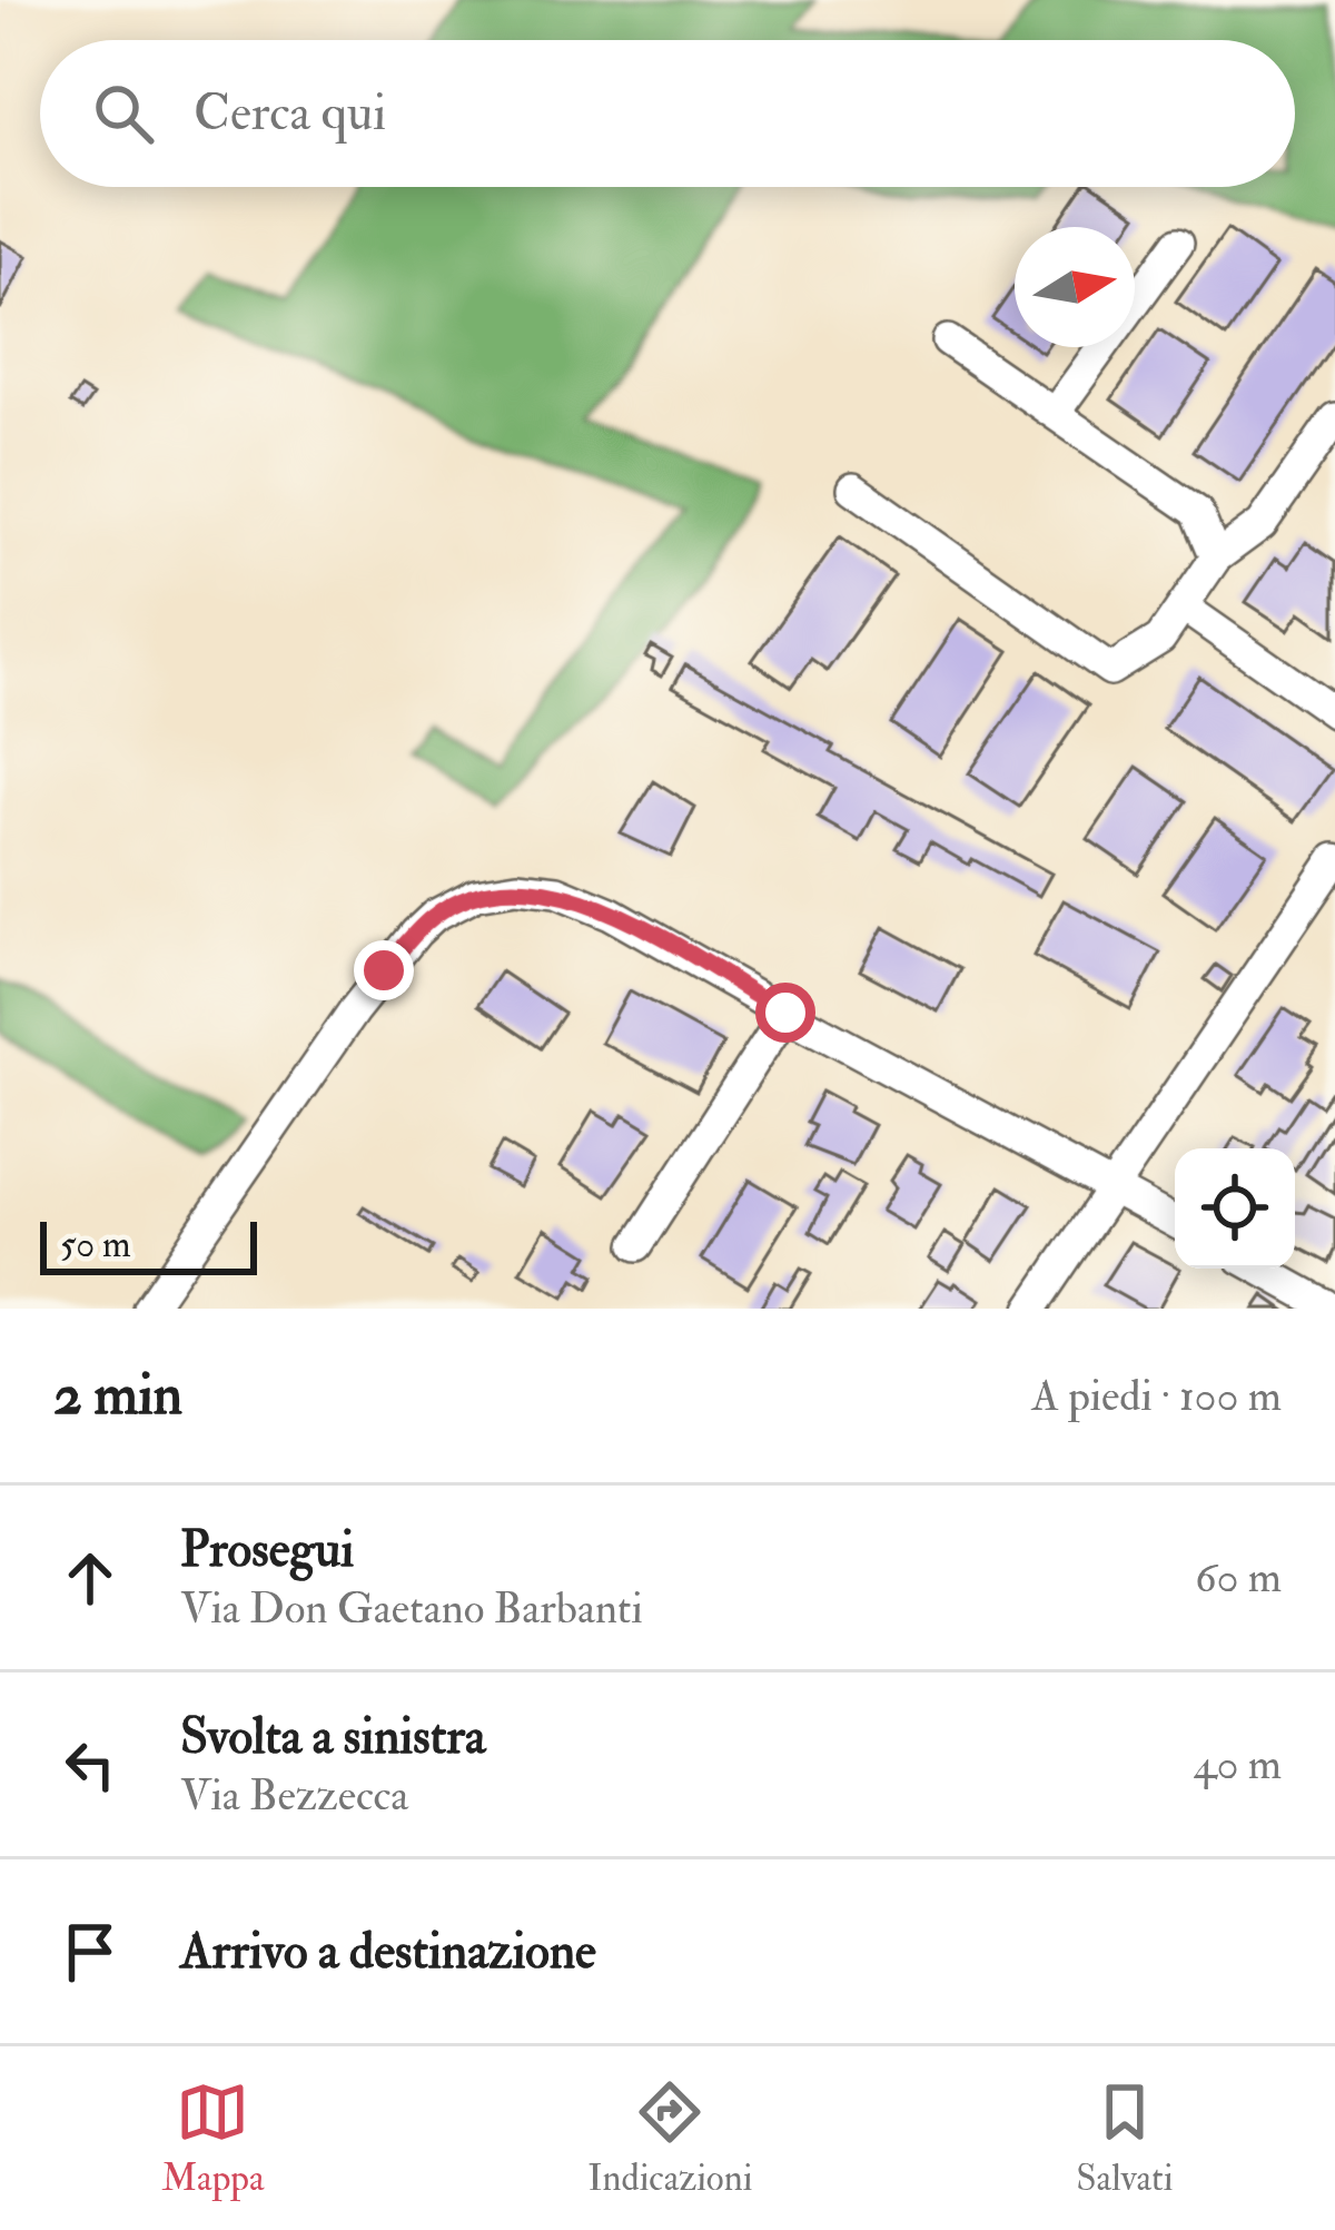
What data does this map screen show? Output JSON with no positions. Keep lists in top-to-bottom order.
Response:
{
  "scale_bar": "50 m",
  "north": "right",
  "page": {
    "search": "Cerca qui",
    "scale": "50 m",
    "heading": ["2 min", "A piedi · 100 m"],
    "list": [
      ["Prosegui", "Via Don Gaetano Barbanti", "60 m"],
      ["Svolta a sinistra", "Via Bezzecca", "40 m"],
      "Arrivo a destinazione"
    ],
    "nav": ["Mappa", "Indicazioni", "Salvati"]
  }
}
